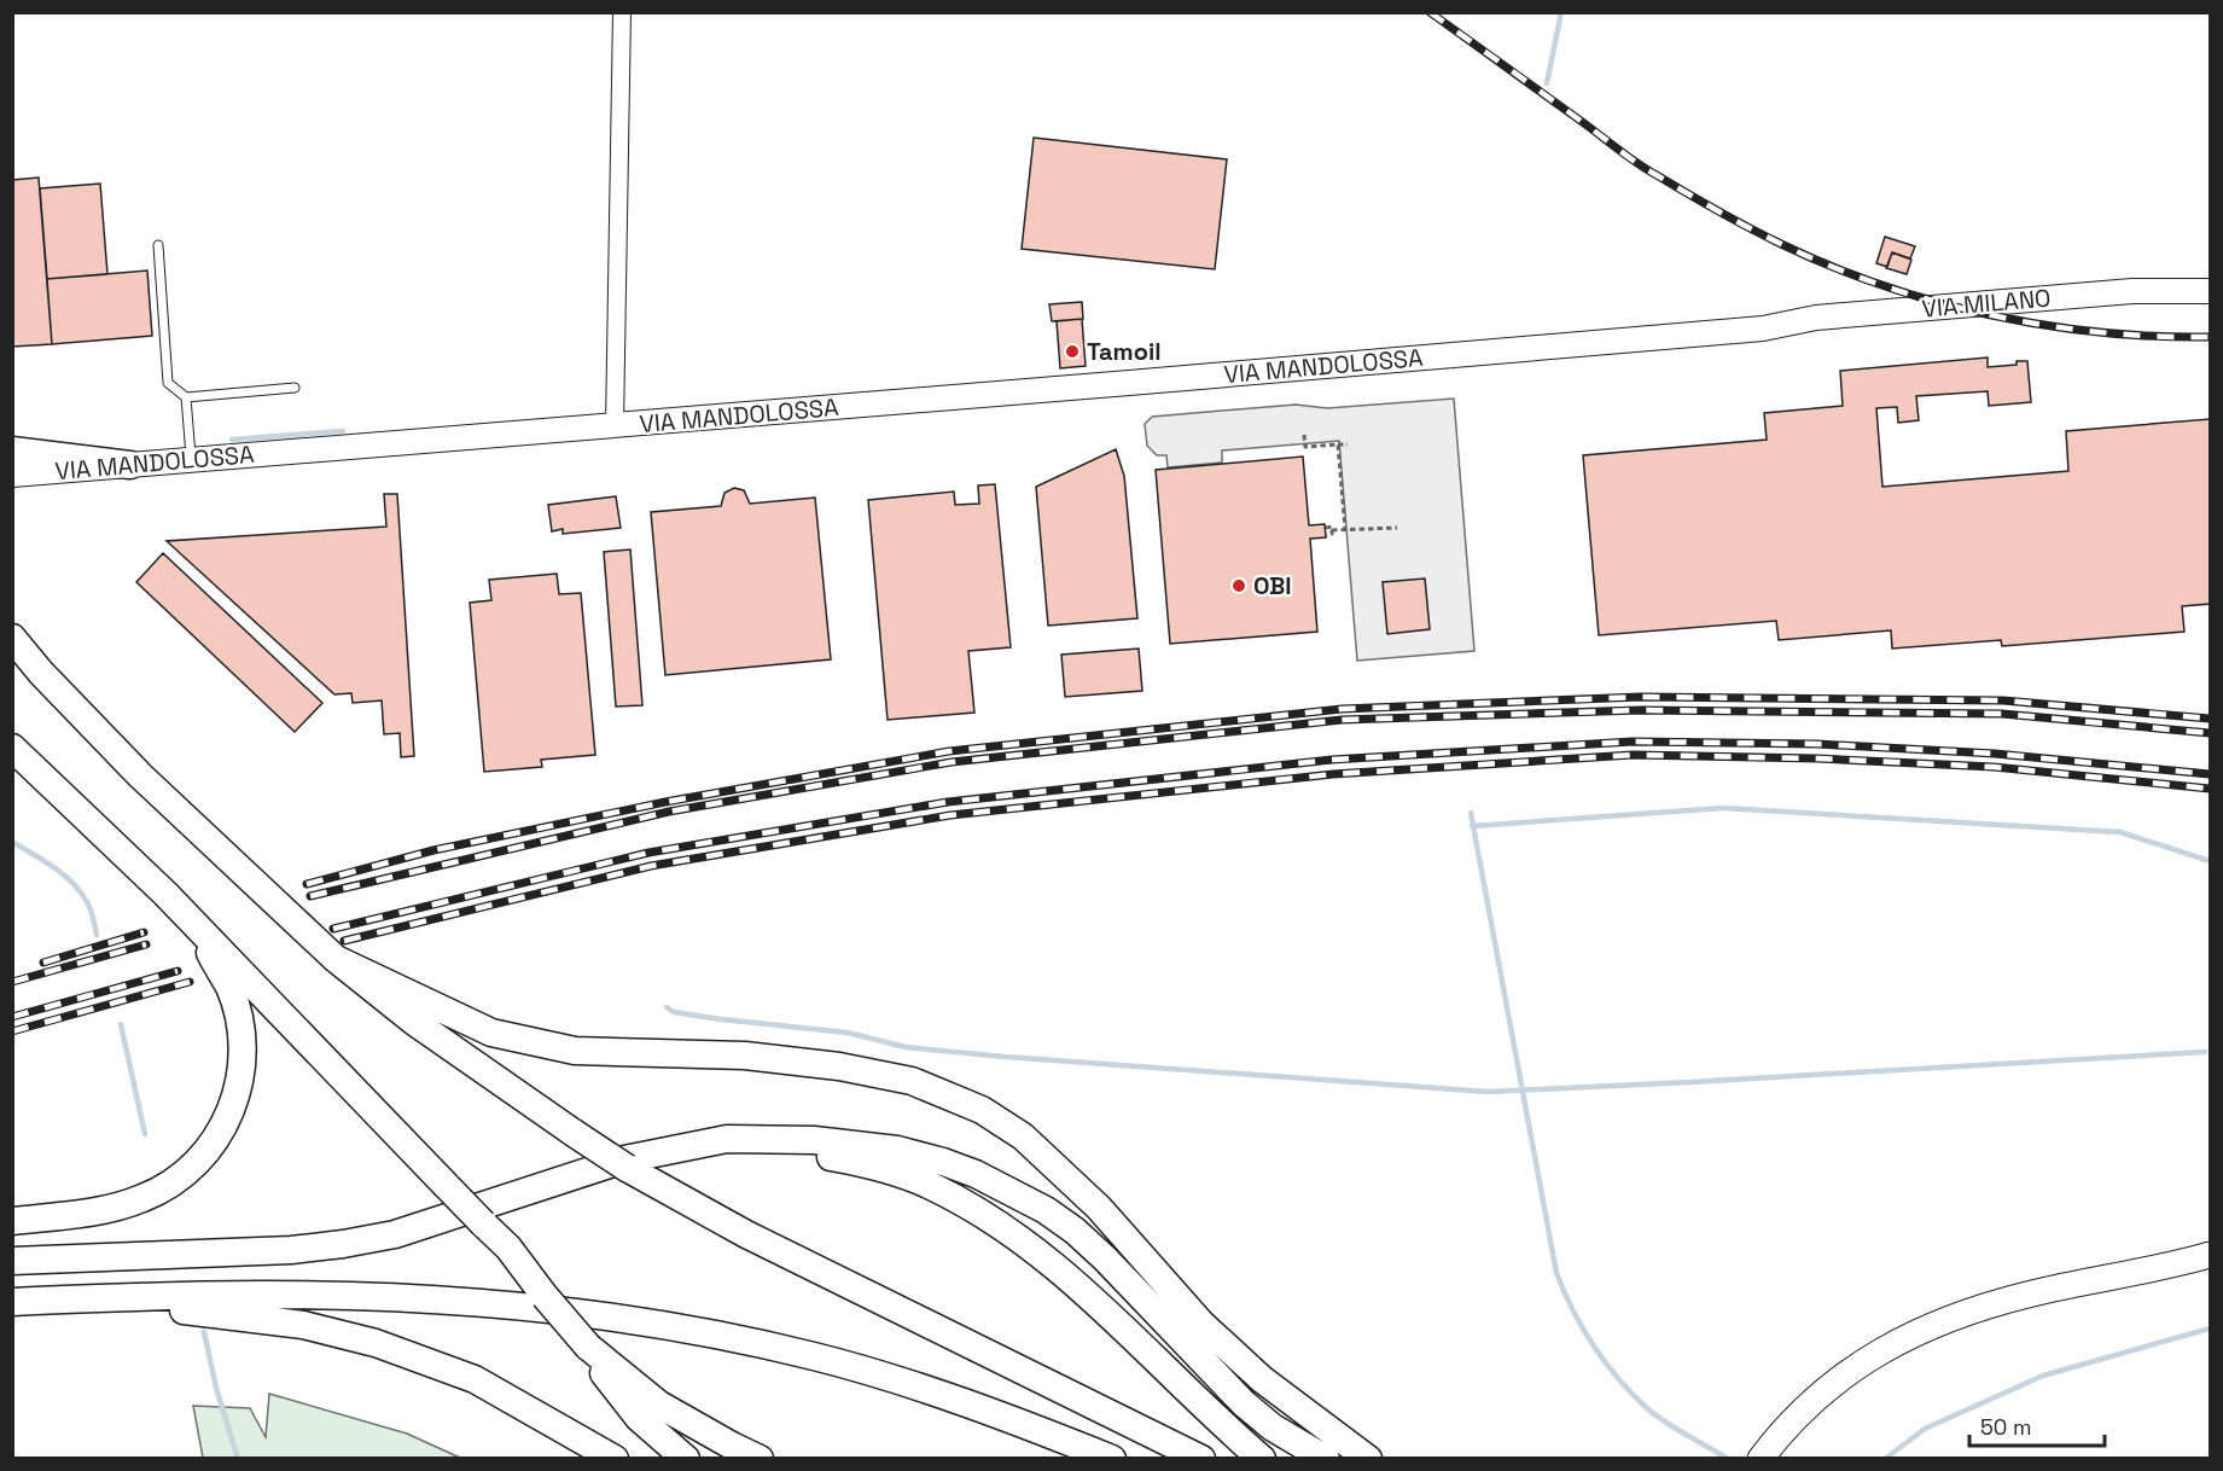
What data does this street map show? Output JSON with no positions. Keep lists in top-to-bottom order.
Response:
{
  "streets": {
    "main road": ["VIA MILANO", "VIA MANDOLOSSA"]
  },
  "crossings": [
    ["VIA MILANO", "VIA MANDOLOSSA"]
  ],
  "places": ["Tamoil", "OBI"],
  "scale_bar": "50 m"
}
